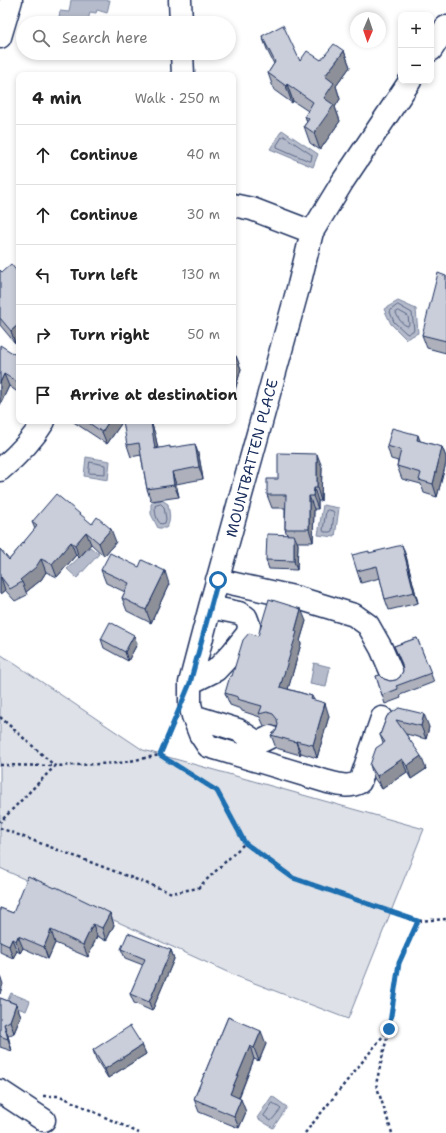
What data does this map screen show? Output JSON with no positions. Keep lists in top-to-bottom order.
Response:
{
  "streets": {
    "street": ["MOUNTBATTEN PLACE"]
  },
  "north": "bottom",
  "page": {
    "map_buttons": ["+", "−"],
    "search": "Search here",
    "heading": ["4 min", "Walk · 250 m"],
    "list": [
      ["Continue", "40 m"],
      ["Continue", "30 m"],
      ["Turn left", "130 m"],
      ["Turn right", "50 m"],
      "Arrive at destination"
    ]
  }
}
